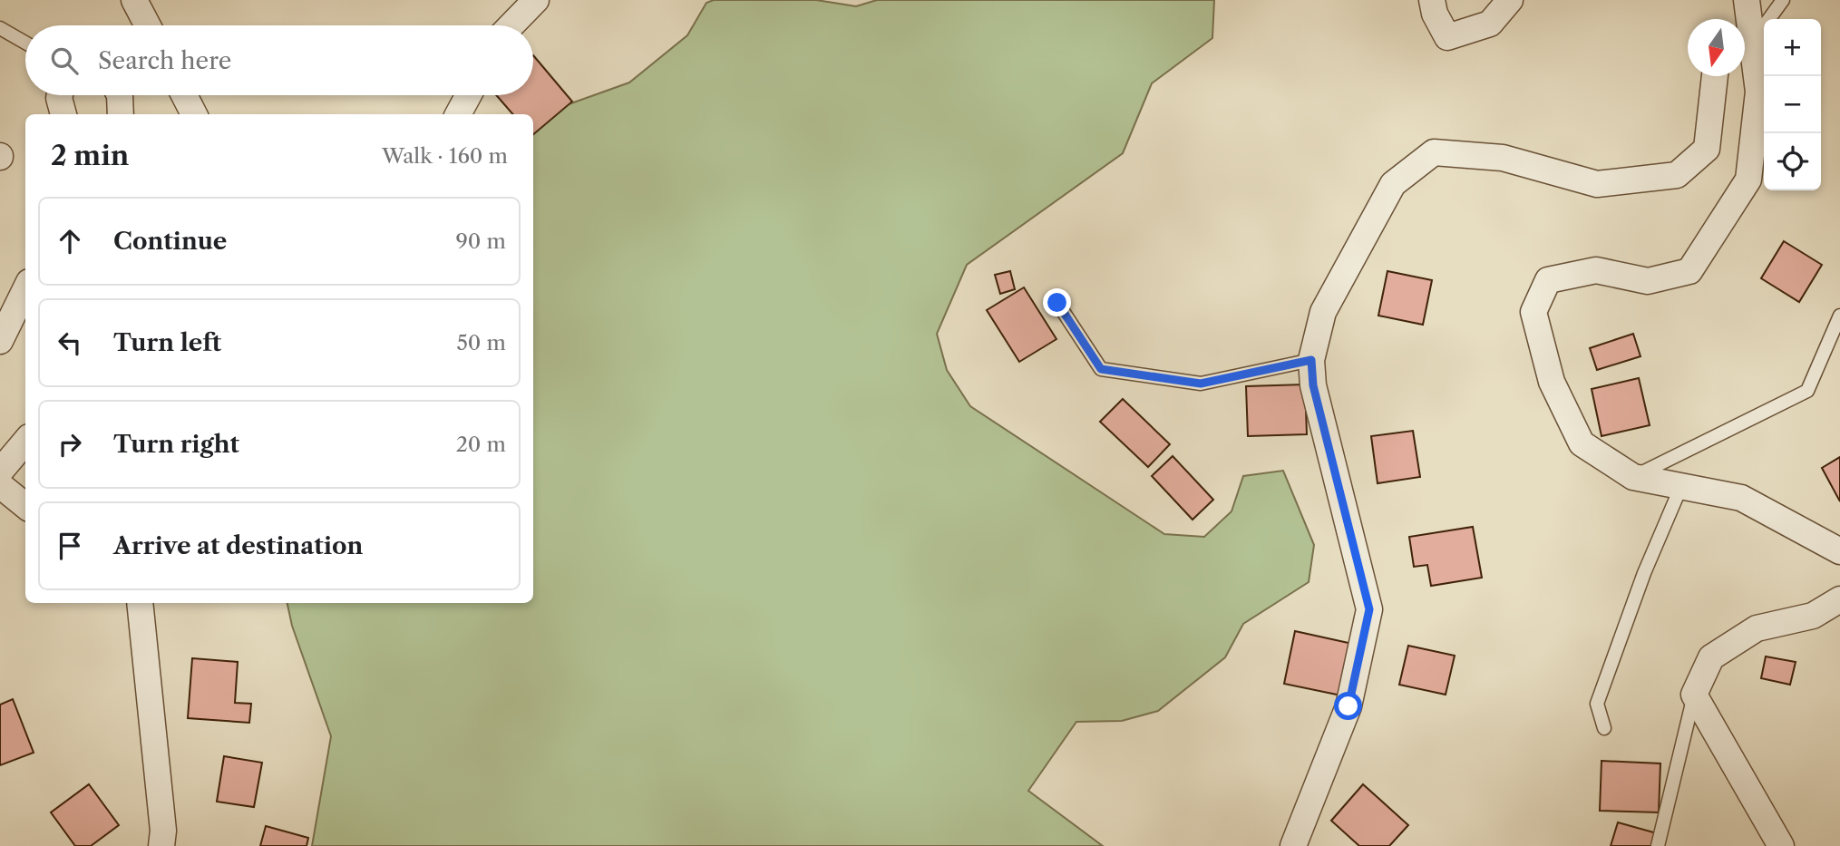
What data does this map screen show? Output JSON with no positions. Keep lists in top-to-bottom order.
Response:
{
  "north": "bottom",
  "page": {
    "map_buttons": ["+", "−"],
    "search": "Search here",
    "heading": ["2 min", "Walk · 160 m"],
    "list": [
      ["Continue", "90 m"],
      ["Turn left", "50 m"],
      ["Turn right", "20 m"],
      "Arrive at destination"
    ]
  }
}
